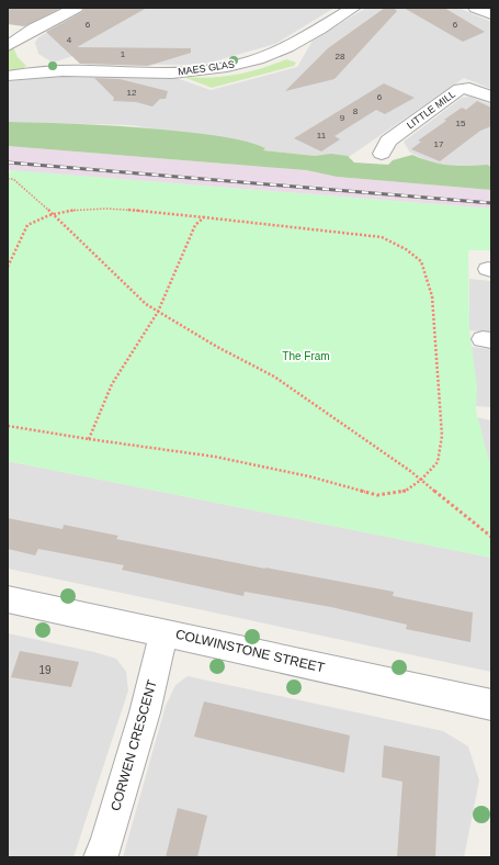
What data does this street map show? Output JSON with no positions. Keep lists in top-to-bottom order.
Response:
{
  "streets": {
    "street": [
      "MAES GLAS",
      "LITTLE MILL",
      "COLWINSTONE STREET",
      "CORWEN CRESCENT"
    ]
  },
  "crossings": [
    ["COLWINSTONE STREET", "CORWEN CRESCENT"]
  ],
  "parks": ["The Fram"],
  "house_numbers": [
    "6",
    "6",
    "4",
    "1",
    "28",
    "12",
    "6",
    "8",
    "9",
    "15",
    "11",
    "17",
    "19"
  ]
}
